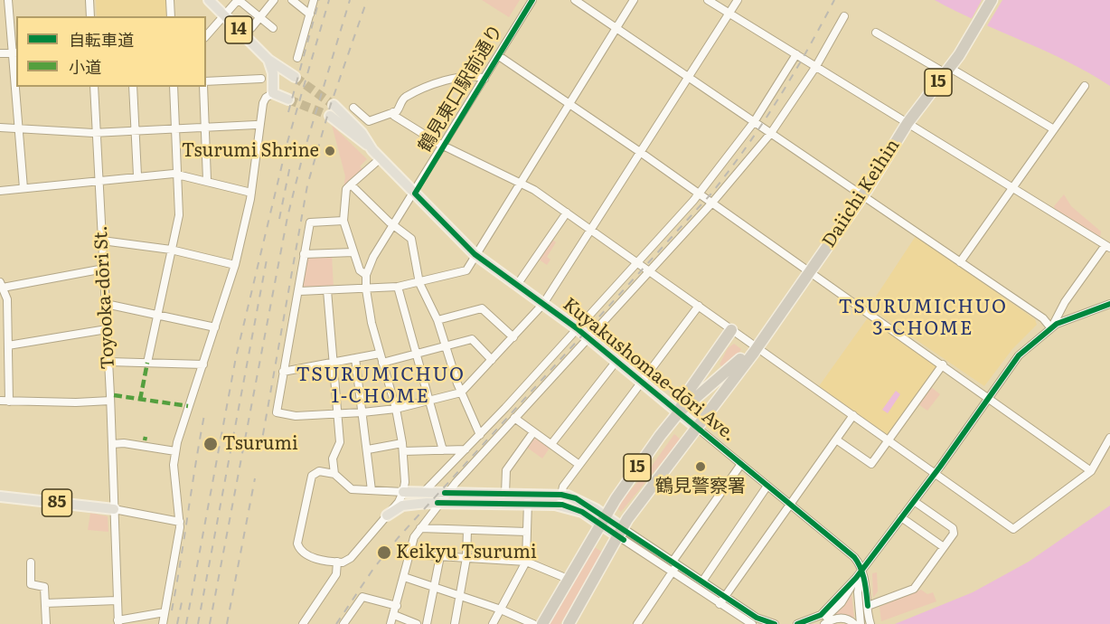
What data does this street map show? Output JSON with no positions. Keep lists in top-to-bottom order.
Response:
{
  "streets": {
    "highway": ["15", "Daiichi Keihin"],
    "main road": ["14", "Kuyakushomae-dōri Ave.", "85"],
    "street": ["鶴見東口駅前通り", "Toyooka-dōri St."]
  },
  "crossings": [
    ["15", "Daiichi Keihin"],
    ["15", "Kuyakushomae-dōri Ave."],
    ["鶴見東口駅前通り", "Kuyakushomae-dōri Ave."],
    ["Daiichi Keihin", "Kuyakushomae-dōri Ave."],
    ["Toyooka-dōri St.", "85"]
  ],
  "districts": ["TSURUMICHUO 3-CHOME", "TSURUMICHUO 1-CHOME"],
  "places": [
    "Tsurumi Shrine",
    "Tsurumi",
    "鶴見警察署",
    "Keikyu Tsurumi"
  ],
  "legend": ["自転車道", "小道"]
}
